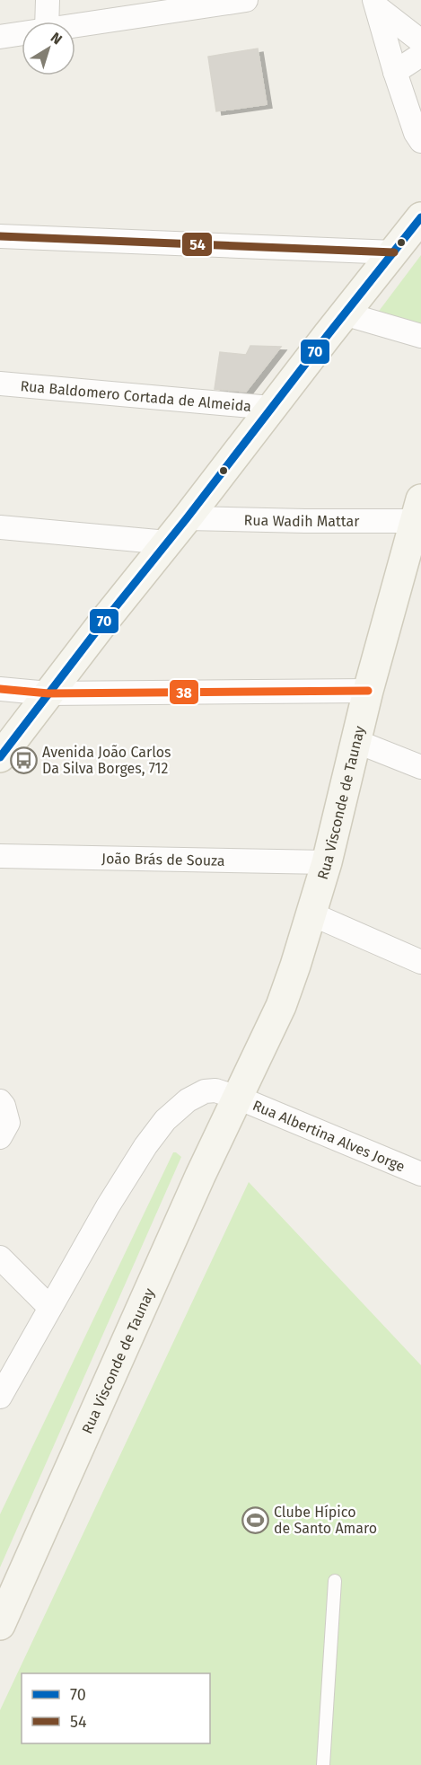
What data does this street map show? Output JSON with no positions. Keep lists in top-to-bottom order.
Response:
{
  "streets": {
    "street": [
      "Rua Baldomero Cortada de Almeida",
      "Rua Wadih Mattar",
      "Rua Visconde de Taunay",
      "João Brás de Souza",
      "Rua Albertina Alves Jorge"
    ]
  },
  "crossings": [
    ["Rua Wadih Mattar", "Rua Visconde de Taunay"],
    ["Rua Visconde de Taunay", "João Brás de Souza"],
    ["Rua Visconde de Taunay", "Rua Albertina Alves Jorge"]
  ],
  "places": {
    "bus stop": ["Avenida João Carlos Da Silva Borges, 712"],
    "sports": ["Clube Hípico de Santo Amaro"]
  },
  "lines": ["transit line 70", "transit line 54", "transit line 38"],
  "legend": ["70", "54"],
  "north": "top right"
}
